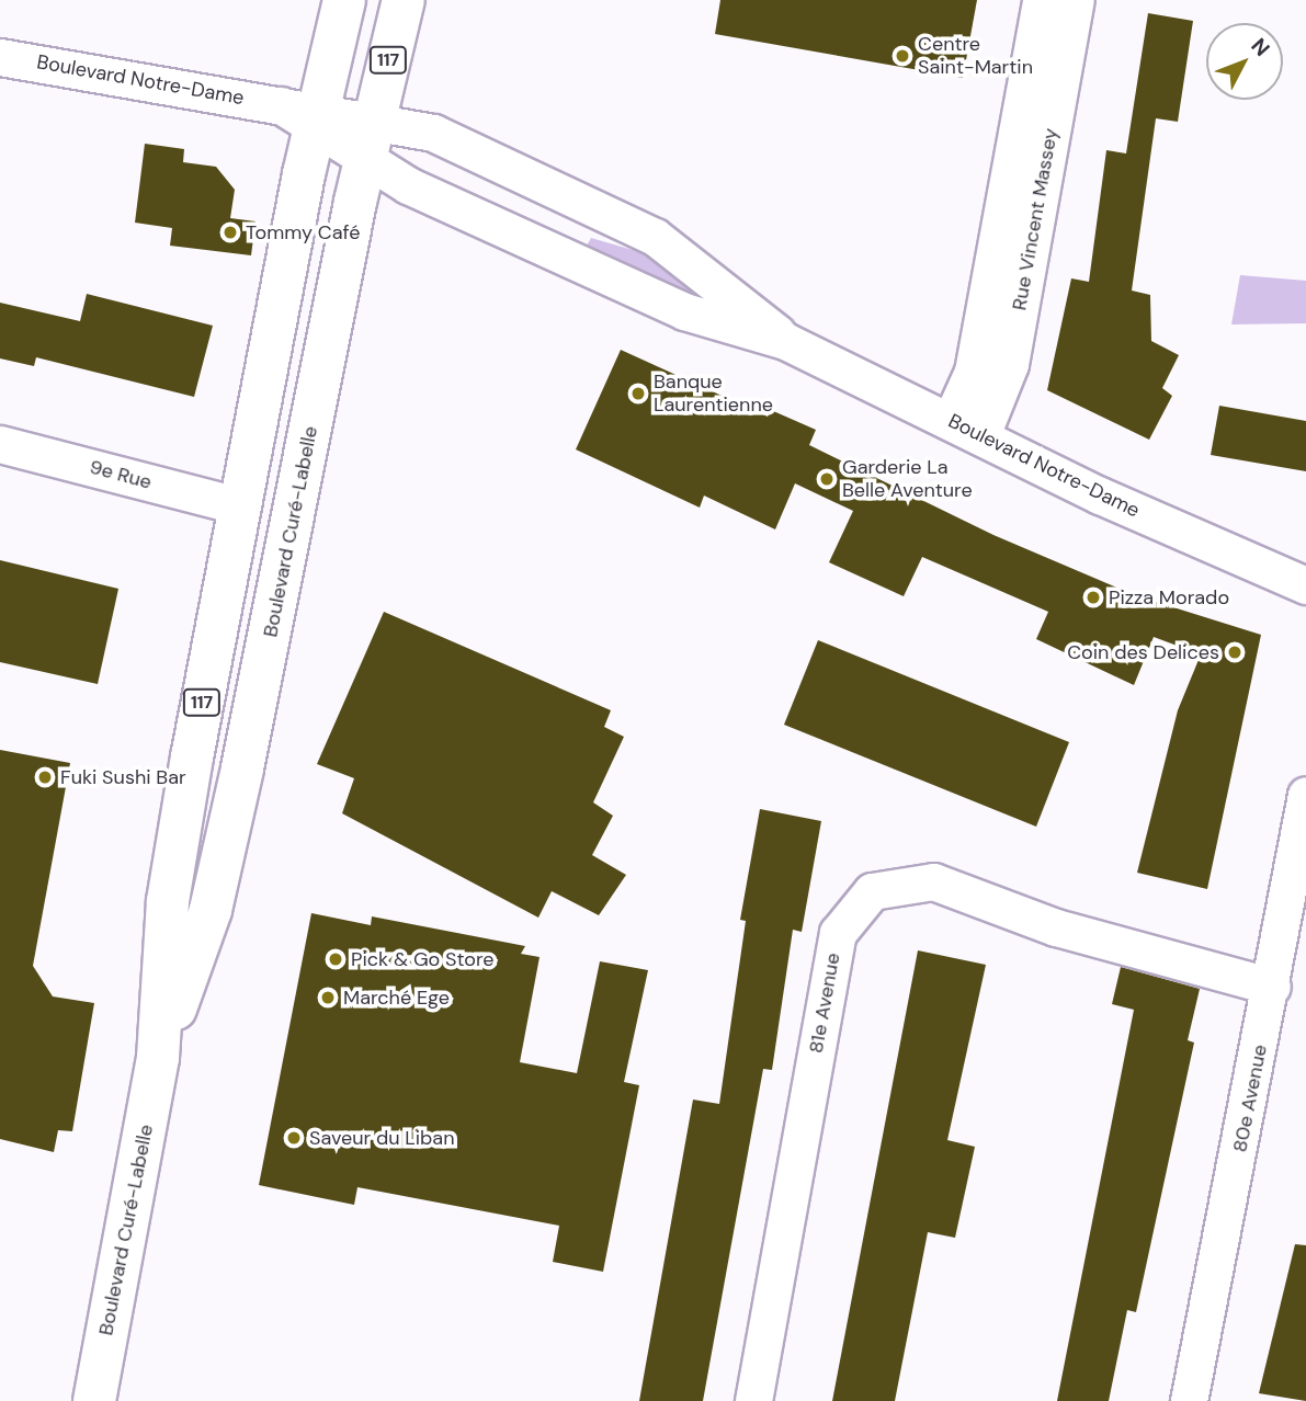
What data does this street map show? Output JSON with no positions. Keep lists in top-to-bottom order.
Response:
{
  "streets": {
    "main road": ["117", "Boulevard Curé-Labelle"],
    "street": [
      "Boulevard Notre-Dame",
      "Rue Vincent Massey",
      "9e Rue",
      "81e Avenue",
      "80e Avenue"
    ]
  },
  "crossings": [
    ["Boulevard Notre-Dame", "Rue Vincent Massey"],
    ["Boulevard Notre-Dame", "Boulevard Curé-Labelle"],
    ["9e Rue", "Boulevard Curé-Labelle"],
    ["81e Avenue", "80e Avenue"]
  ],
  "places": [
    "Centre Saint-Martin",
    "Tommy Café",
    "Banque Laurentienne",
    "Garderie La Belle Aventure",
    "Pizza Morado",
    "Coin des Delices",
    "Fuki Sushi Bar",
    "Pick & Go Store",
    "Marché Ege",
    "Saveur du Liban"
  ],
  "north": "top right"
}
